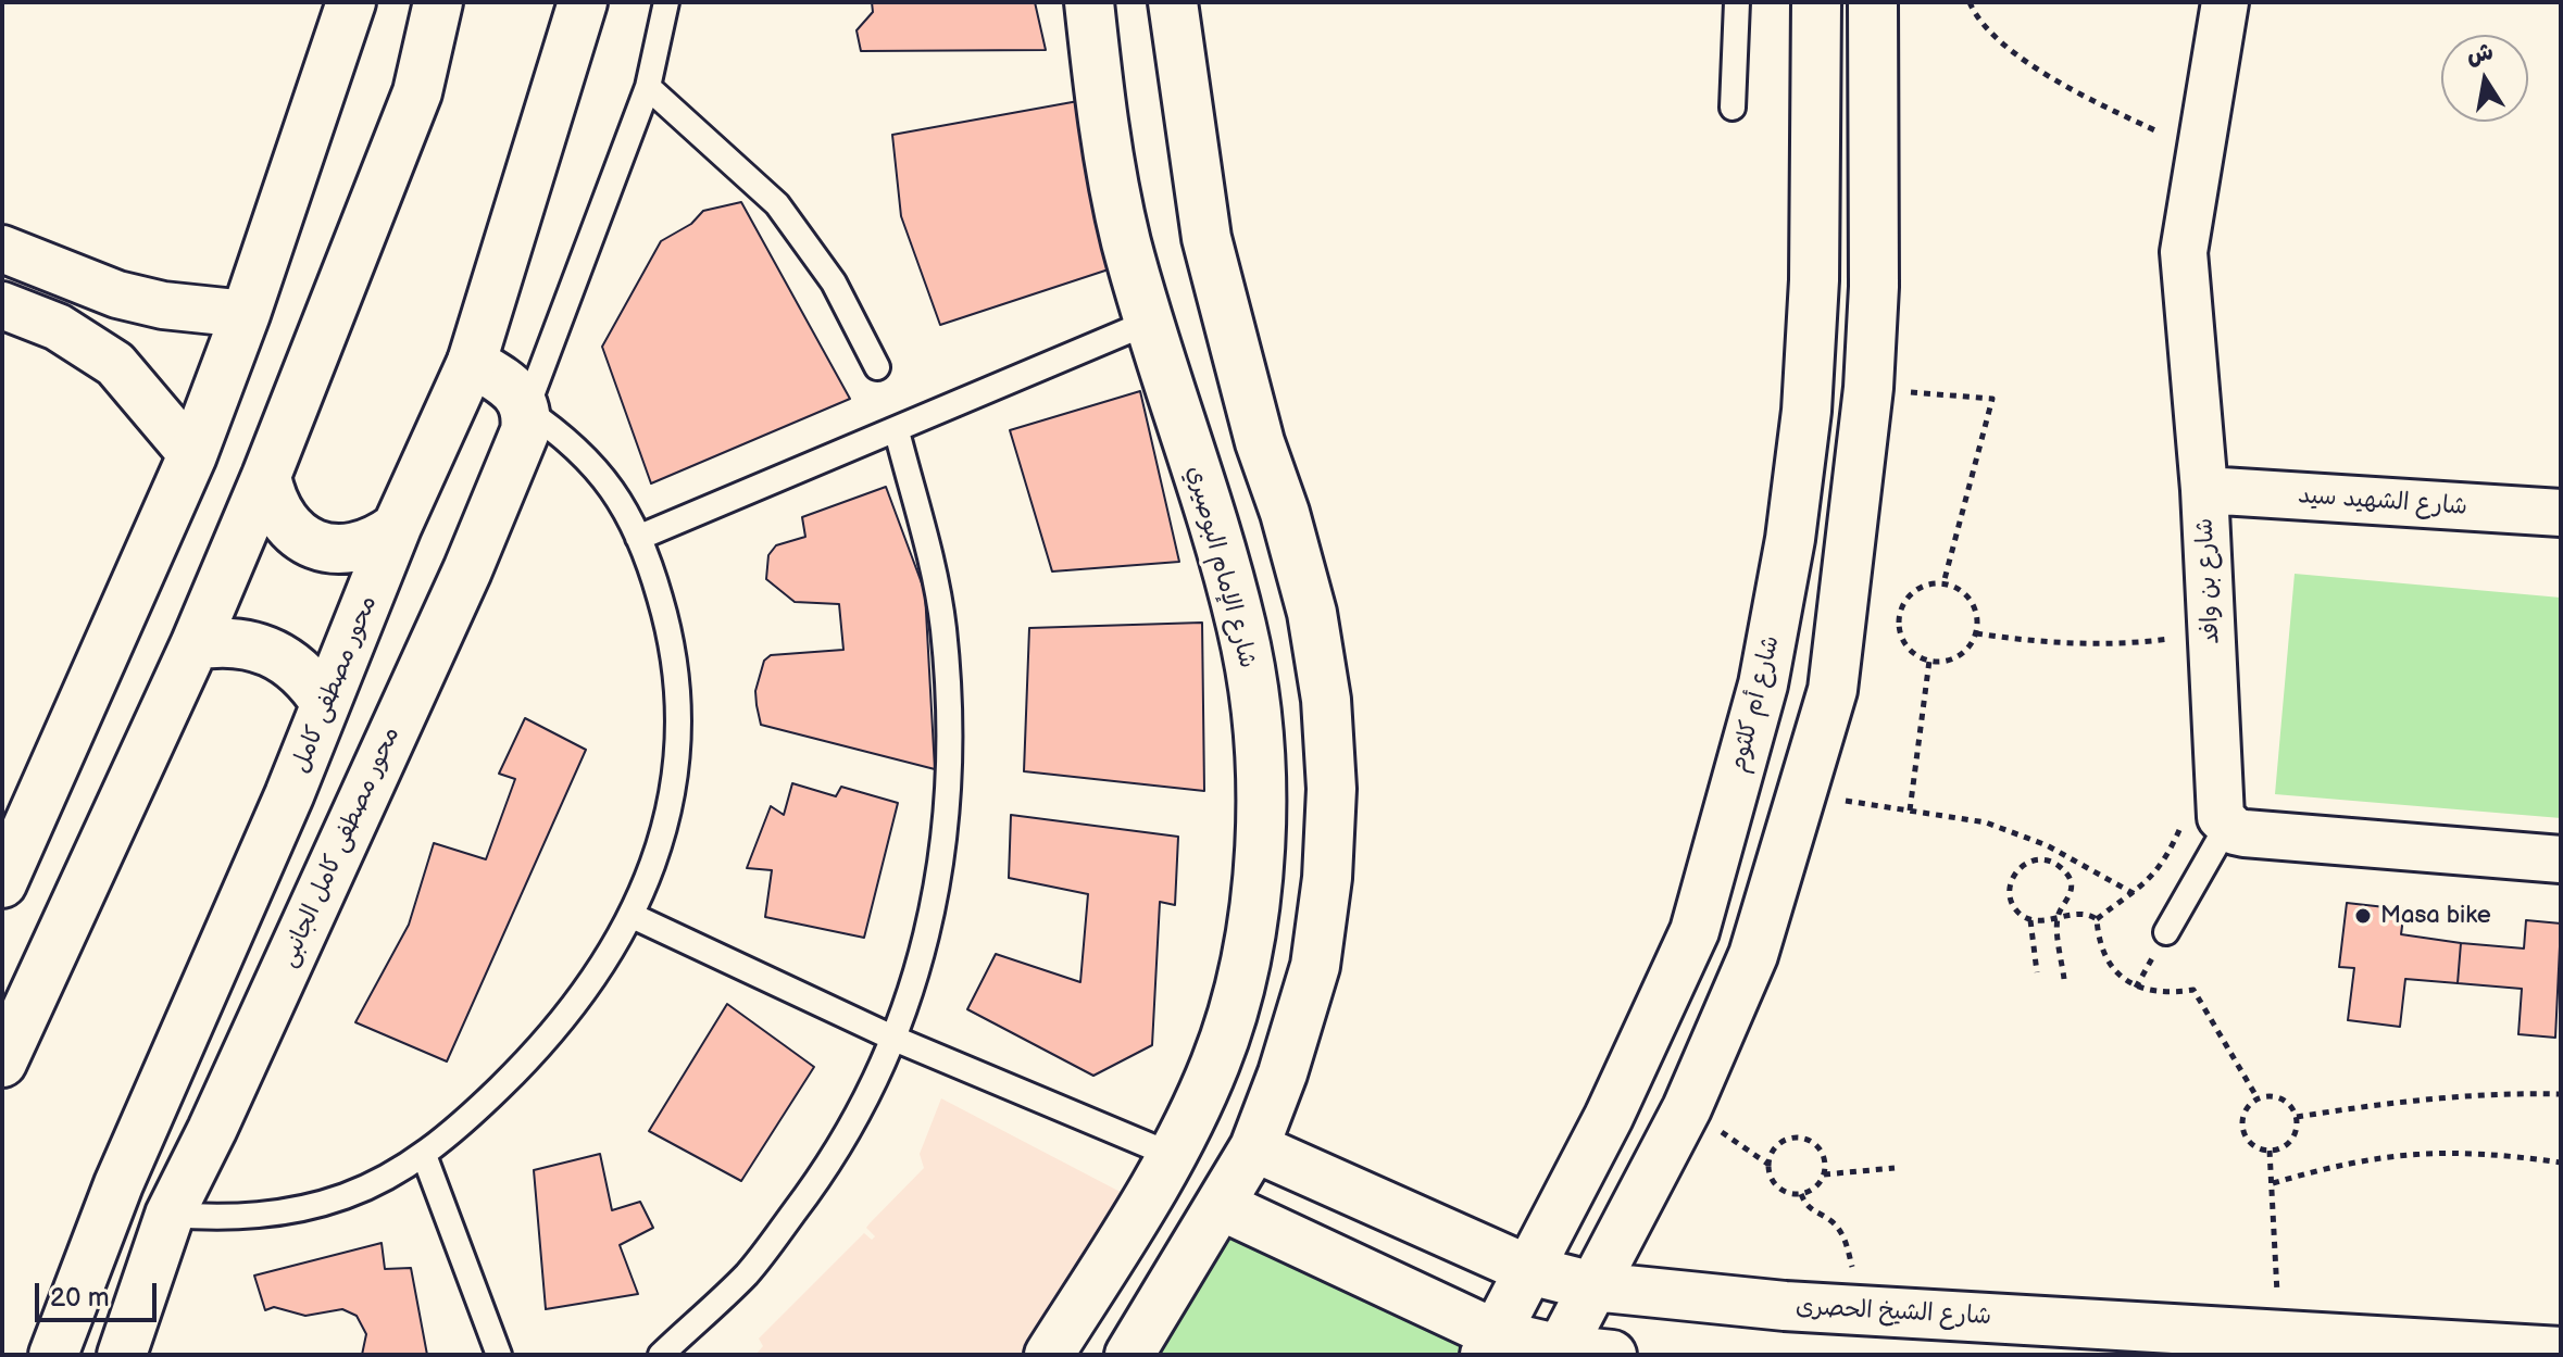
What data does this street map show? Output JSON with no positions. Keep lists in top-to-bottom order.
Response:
{
  "streets": {
    "street": [
      "شارع الشهيد سيد",
      "شارع الإمام البوصيري",
      "شارع بن وافد",
      "محور مصطفى كامل",
      "شارع أم كلثوم",
      "محور مصطفى كامل الجانبى",
      "شارع الشيخ الحصرى"
    ]
  },
  "crossings": [
    ["شارع الشهيد سيد", "شارع بن وافد"],
    ["شارع أم كلثوم", "شارع الشيخ الحصرى"]
  ],
  "places": ["Masa bike"],
  "scale_bar": "20 m",
  "north": "top"
}
